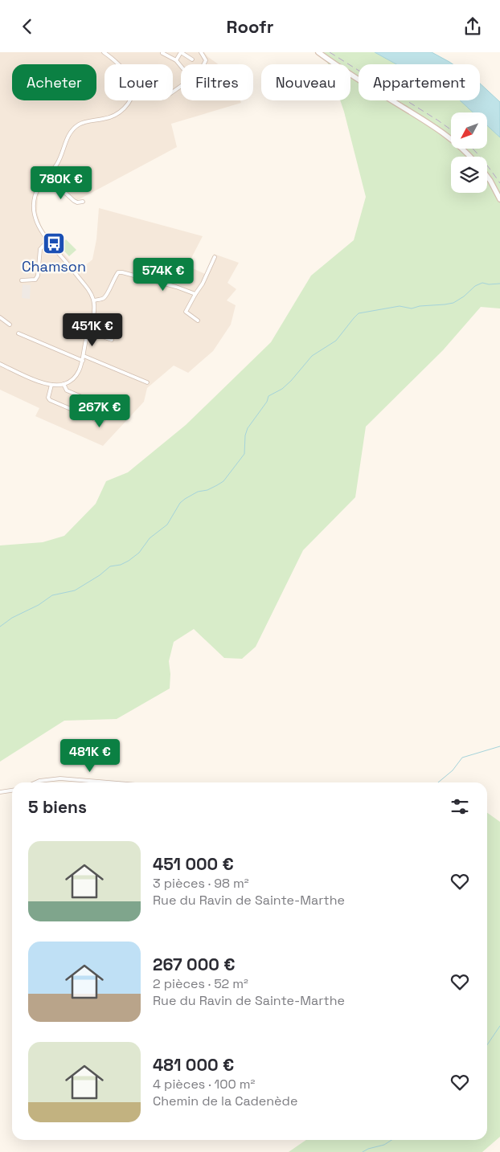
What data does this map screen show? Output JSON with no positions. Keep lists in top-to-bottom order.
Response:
{
  "places": {
    "bus stop": ["Chamson"]
  },
  "north": "bottom left",
  "page": {
    "header": "Roofr",
    "chip": [
      "Acheter",
      "Louer",
      "Filtres",
      "Nouveau",
      "Appartement"
    ],
    "price": [
      "780K €",
      "574K €",
      "451K €",
      "267K €",
      "481K €"
    ],
    "heading": "5 biens",
    "list": [
      {
        "name": "451 000 €",
        "note": "3 pièces · 98 m² · Rue du Ravin de Sainte-Marthe"
      },
      {
        "name": "267 000 €",
        "note": "2 pièces · 52 m² · Rue du Ravin de Sainte-Marthe"
      },
      {
        "name": "481 000 €",
        "note": "4 pièces · 100 m² · Chemin de la Cadenède"
      }
    ]
  }
}
